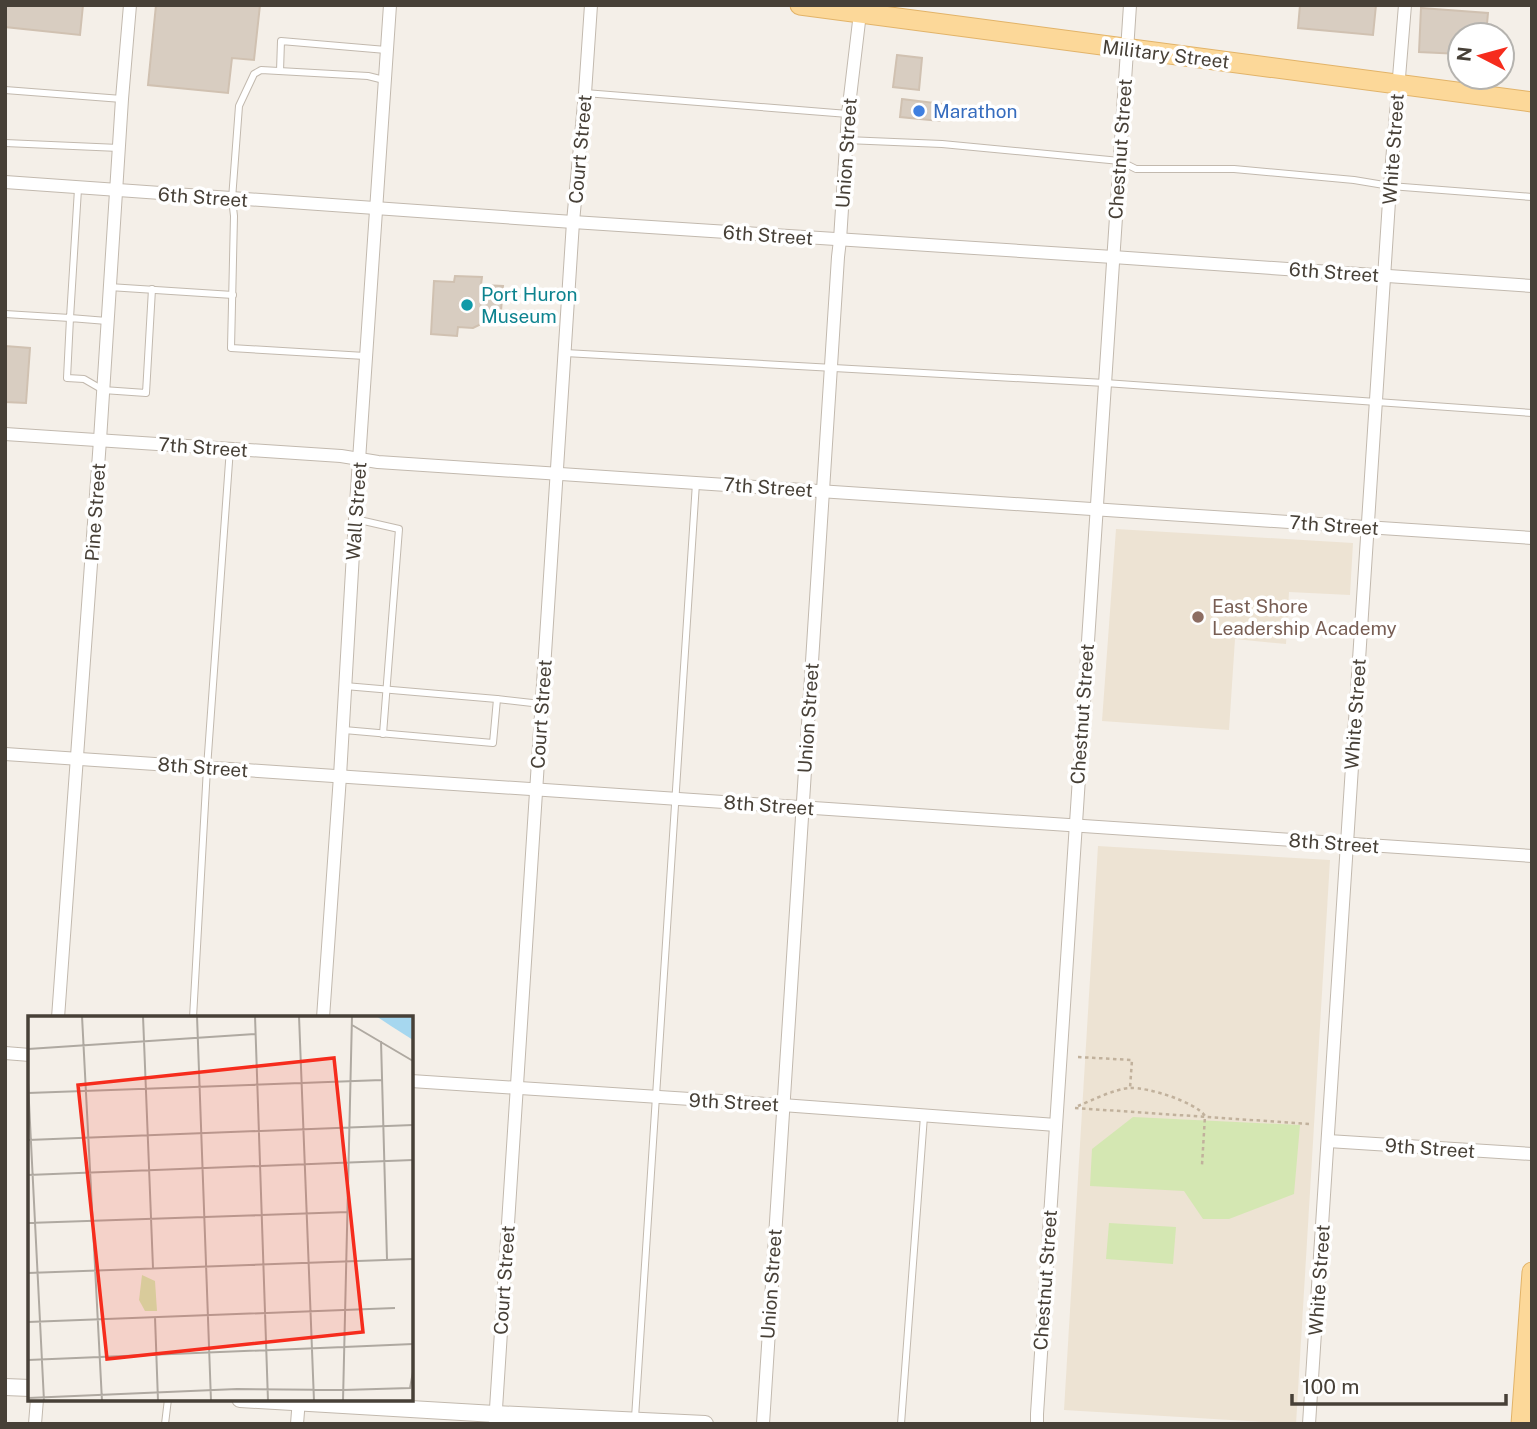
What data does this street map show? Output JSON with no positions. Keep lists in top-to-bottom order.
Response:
{
  "streets": {
    "main road": ["Military Street"],
    "street": [
      "Court Street",
      "Chestnut Street",
      "White Street",
      "Union Street",
      "6th Street",
      "7th Street",
      "Wall Street",
      "Pine Street",
      "8th Street",
      "9th Street"
    ]
  },
  "crossings": [
    ["Military Street", "Chestnut Street"],
    ["Military Street", "White Street"],
    ["Military Street", "Union Street"],
    ["Court Street", "6th Street"],
    ["Court Street", "7th Street"],
    ["Court Street", "8th Street"],
    ["Court Street", "9th Street"],
    ["Chestnut Street", "6th Street"],
    ["Chestnut Street", "7th Street"],
    ["Chestnut Street", "8th Street"],
    ["Chestnut Street", "9th Street"],
    ["White Street", "6th Street"],
    ["White Street", "7th Street"],
    ["White Street", "8th Street"],
    ["White Street", "9th Street"],
    ["Union Street", "6th Street"],
    ["Union Street", "7th Street"],
    ["Union Street", "8th Street"],
    ["Union Street", "9th Street"],
    ["6th Street", "Wall Street"],
    ["6th Street", "Pine Street"],
    ["7th Street", "Wall Street"],
    ["7th Street", "Pine Street"],
    ["Wall Street", "8th Street"],
    ["Pine Street", "8th Street"]
  ],
  "places": ["Marathon", "Port Huron Museum", "East Shore Leadership Academy"],
  "scale_bar": "100 m",
  "north": "left"
}
